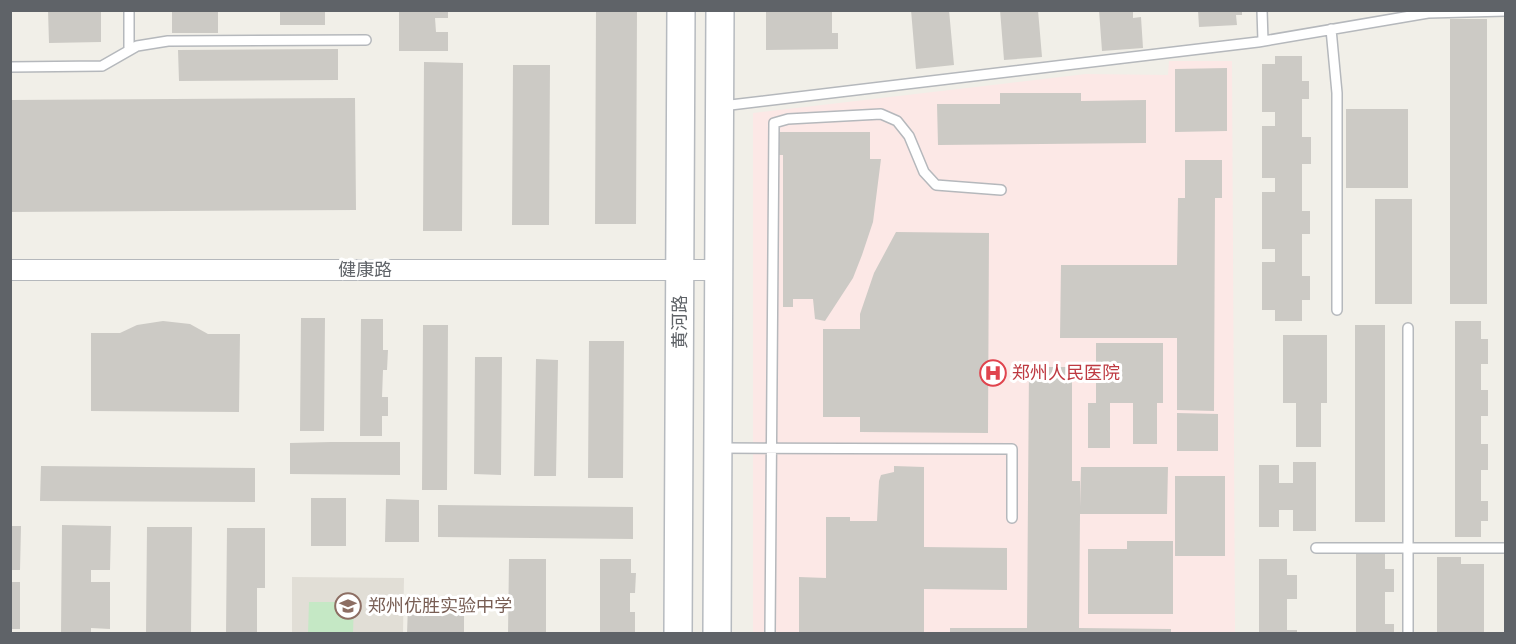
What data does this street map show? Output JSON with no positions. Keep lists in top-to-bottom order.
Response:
{
  "streets": {
    "main road": ["黄河路"],
    "street": ["健康路"]
  },
  "crossings": [
    ["健康路", "黄河路"]
  ],
  "places": {
    "hospital": ["郑州人民医院"],
    "school or university": ["郑州优胜实验中学"]
  }
}
